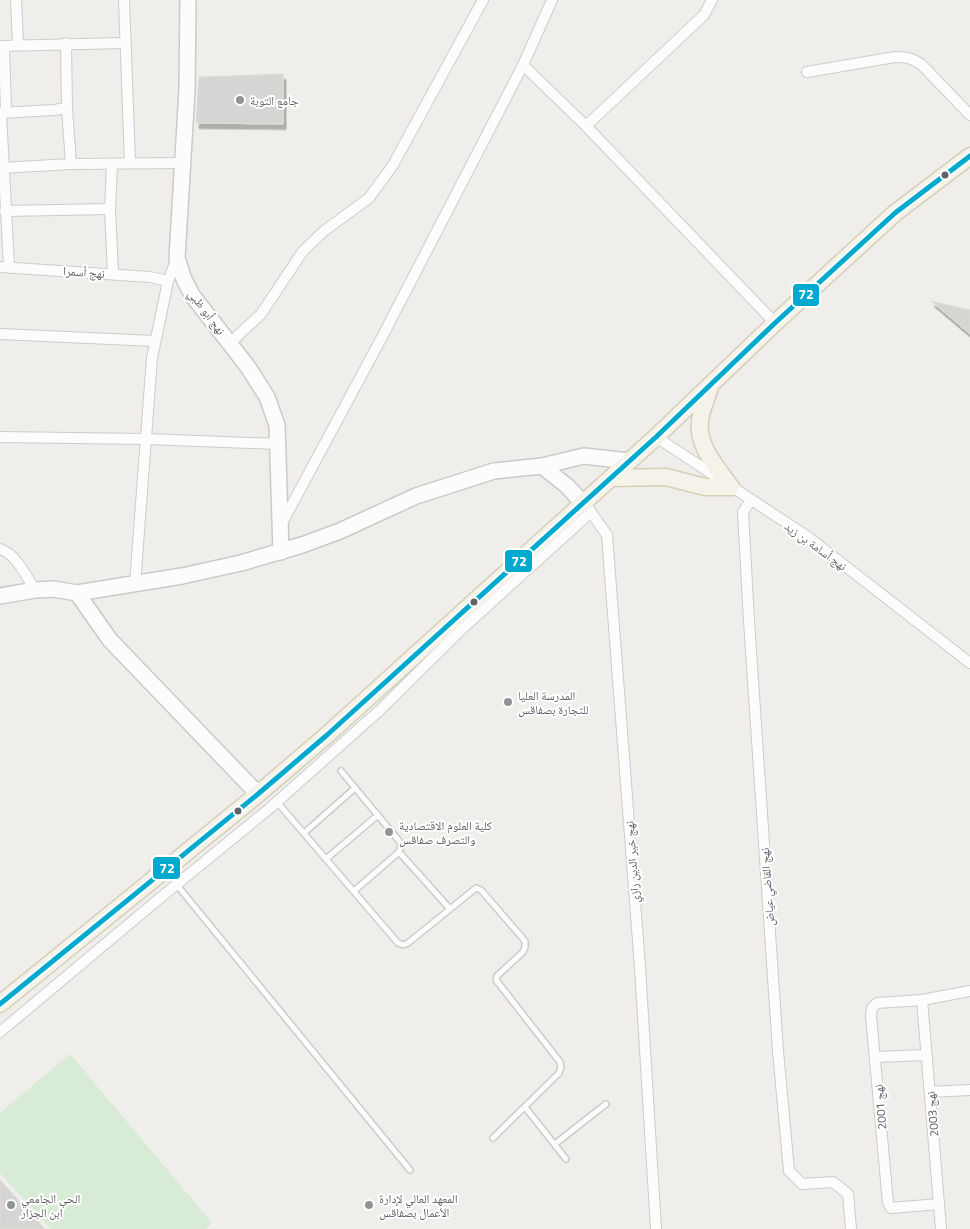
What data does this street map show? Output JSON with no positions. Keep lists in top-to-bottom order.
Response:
{
  "streets": {
    "street": [
      "نهج أسمرا",
      "نهج أبو ظبي",
      "نهج أسامة بن زيد",
      "نهج خير الدين رازي",
      "نهج القاضي عياض",
      "نهج 2001",
      "نهج 2003"
    ]
  },
  "crossings": [
    ["نهج أسامة بن زيد", "نهج القاضي عياض"],
    ["نهج 2001", "نهج 2003"]
  ],
  "places": [
    "جامع التوبة",
    "المدرسة العليا للتجارة بصفاقس",
    "كلية العلوم الاقتصادية والتصرف صفاقس",
    "الحي الجامعي ابن الجزار",
    "المعهد العالي لإدارة الأعمال بصفاقس"
  ],
  "lines": ["transit line 72"]
}
